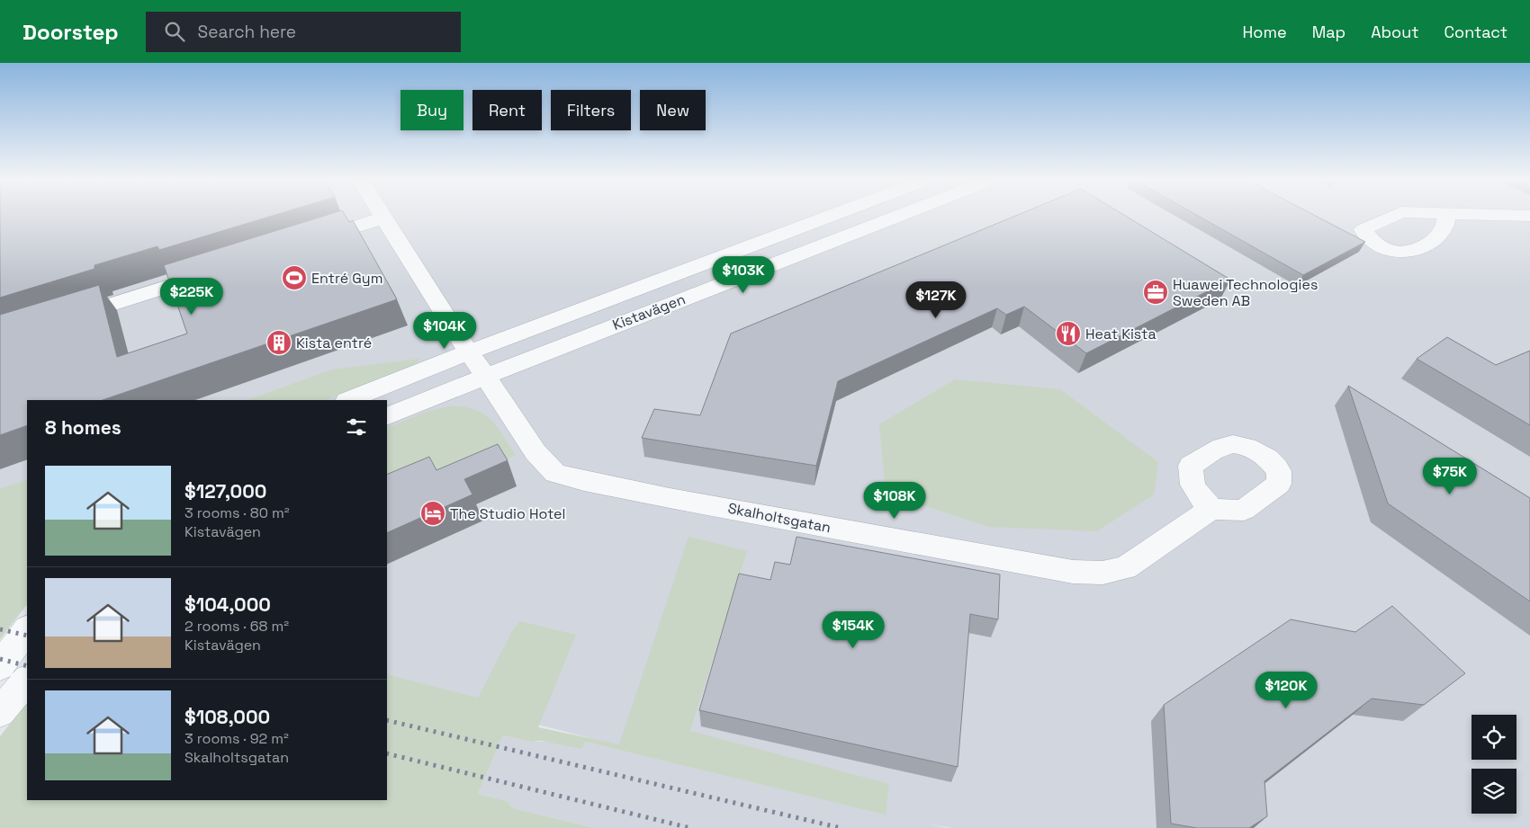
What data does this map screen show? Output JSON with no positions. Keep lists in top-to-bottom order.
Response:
{
  "streets": {
    "street": ["Kistavägen", "Skalholtsgatan"]
  },
  "crossings": [
    ["Kistavägen", "Skalholtsgatan"]
  ],
  "places": {
    "sports": ["Entré Gym"],
    "office": ["Huawei Technologies Sweden AB"],
    "restaurant": ["Heat Kista"],
    "building": ["Kista entré"],
    "hotel": ["The Studio Hotel"]
  },
  "page": {
    "header": "Doorstep",
    "search": "Search here",
    "nav": [
      "Home",
      "Map",
      "About",
      "Contact"
    ],
    "chip": [
      "Buy",
      "Rent",
      "Filters",
      "New"
    ],
    "price": [
      "$103K",
      "$225K",
      "$127K",
      "$104K",
      "$75K",
      "$108K",
      "$154K",
      "$120K"
    ],
    "heading": "8 homes",
    "list": [
      {
        "name": "$127,000",
        "note": "3 rooms · 80 m² · Kistavägen"
      },
      {
        "name": "$104,000",
        "note": "2 rooms · 68 m² · Kistavägen"
      },
      {
        "name": "$108,000",
        "note": "3 rooms · 92 m² · Skalholtsgatan"
      }
    ]
  }
}
